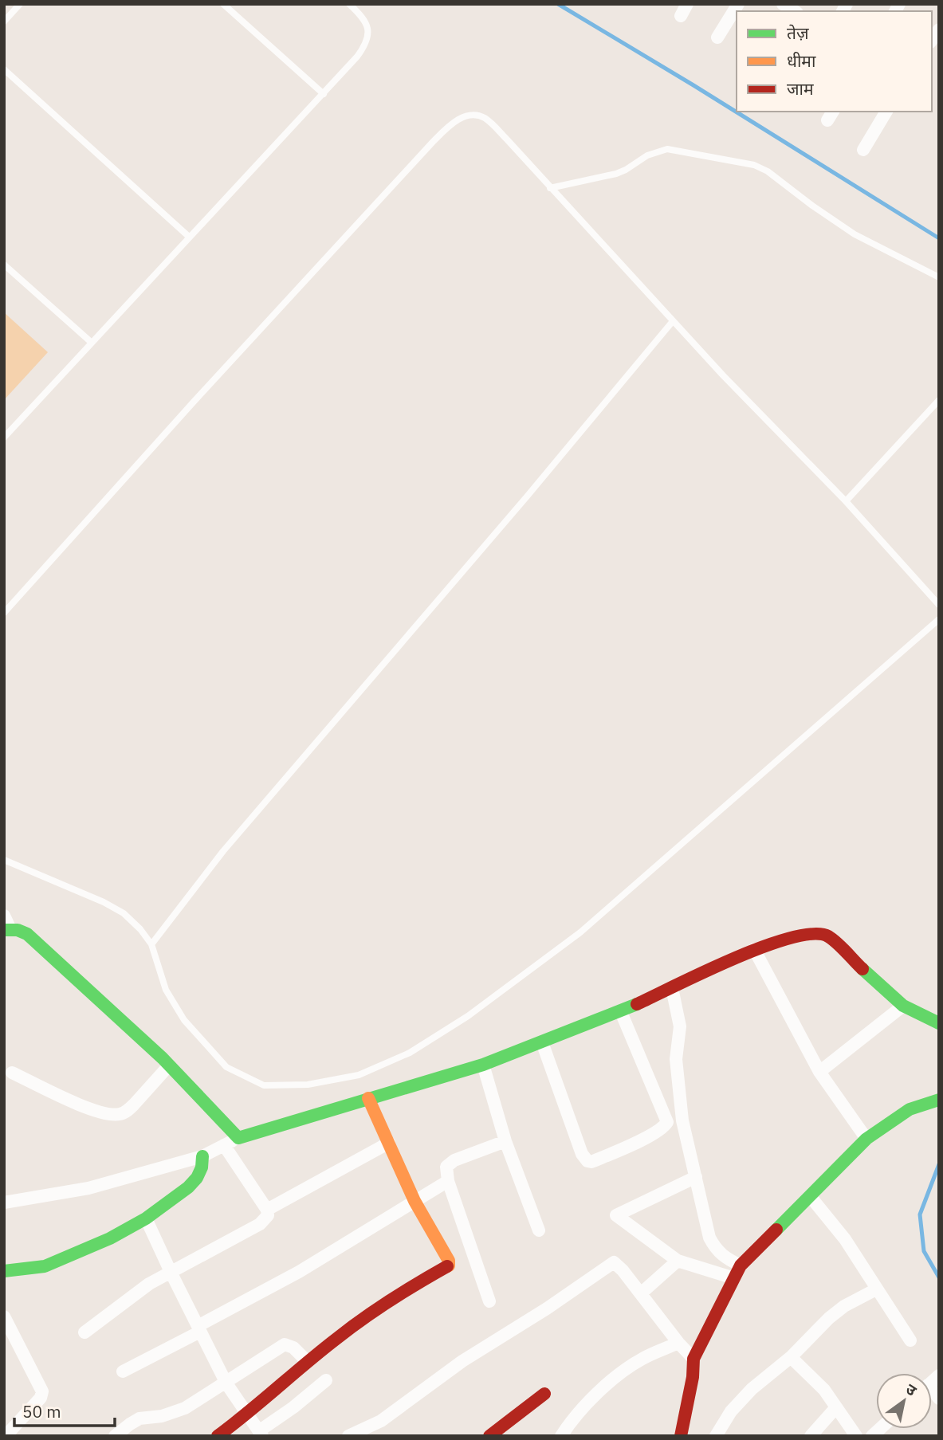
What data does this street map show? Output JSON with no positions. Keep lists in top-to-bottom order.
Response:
{
  "legend": ["तेज़", "धीमा", "जाम"],
  "scale_bar": "50 m",
  "north": "top right"
}
